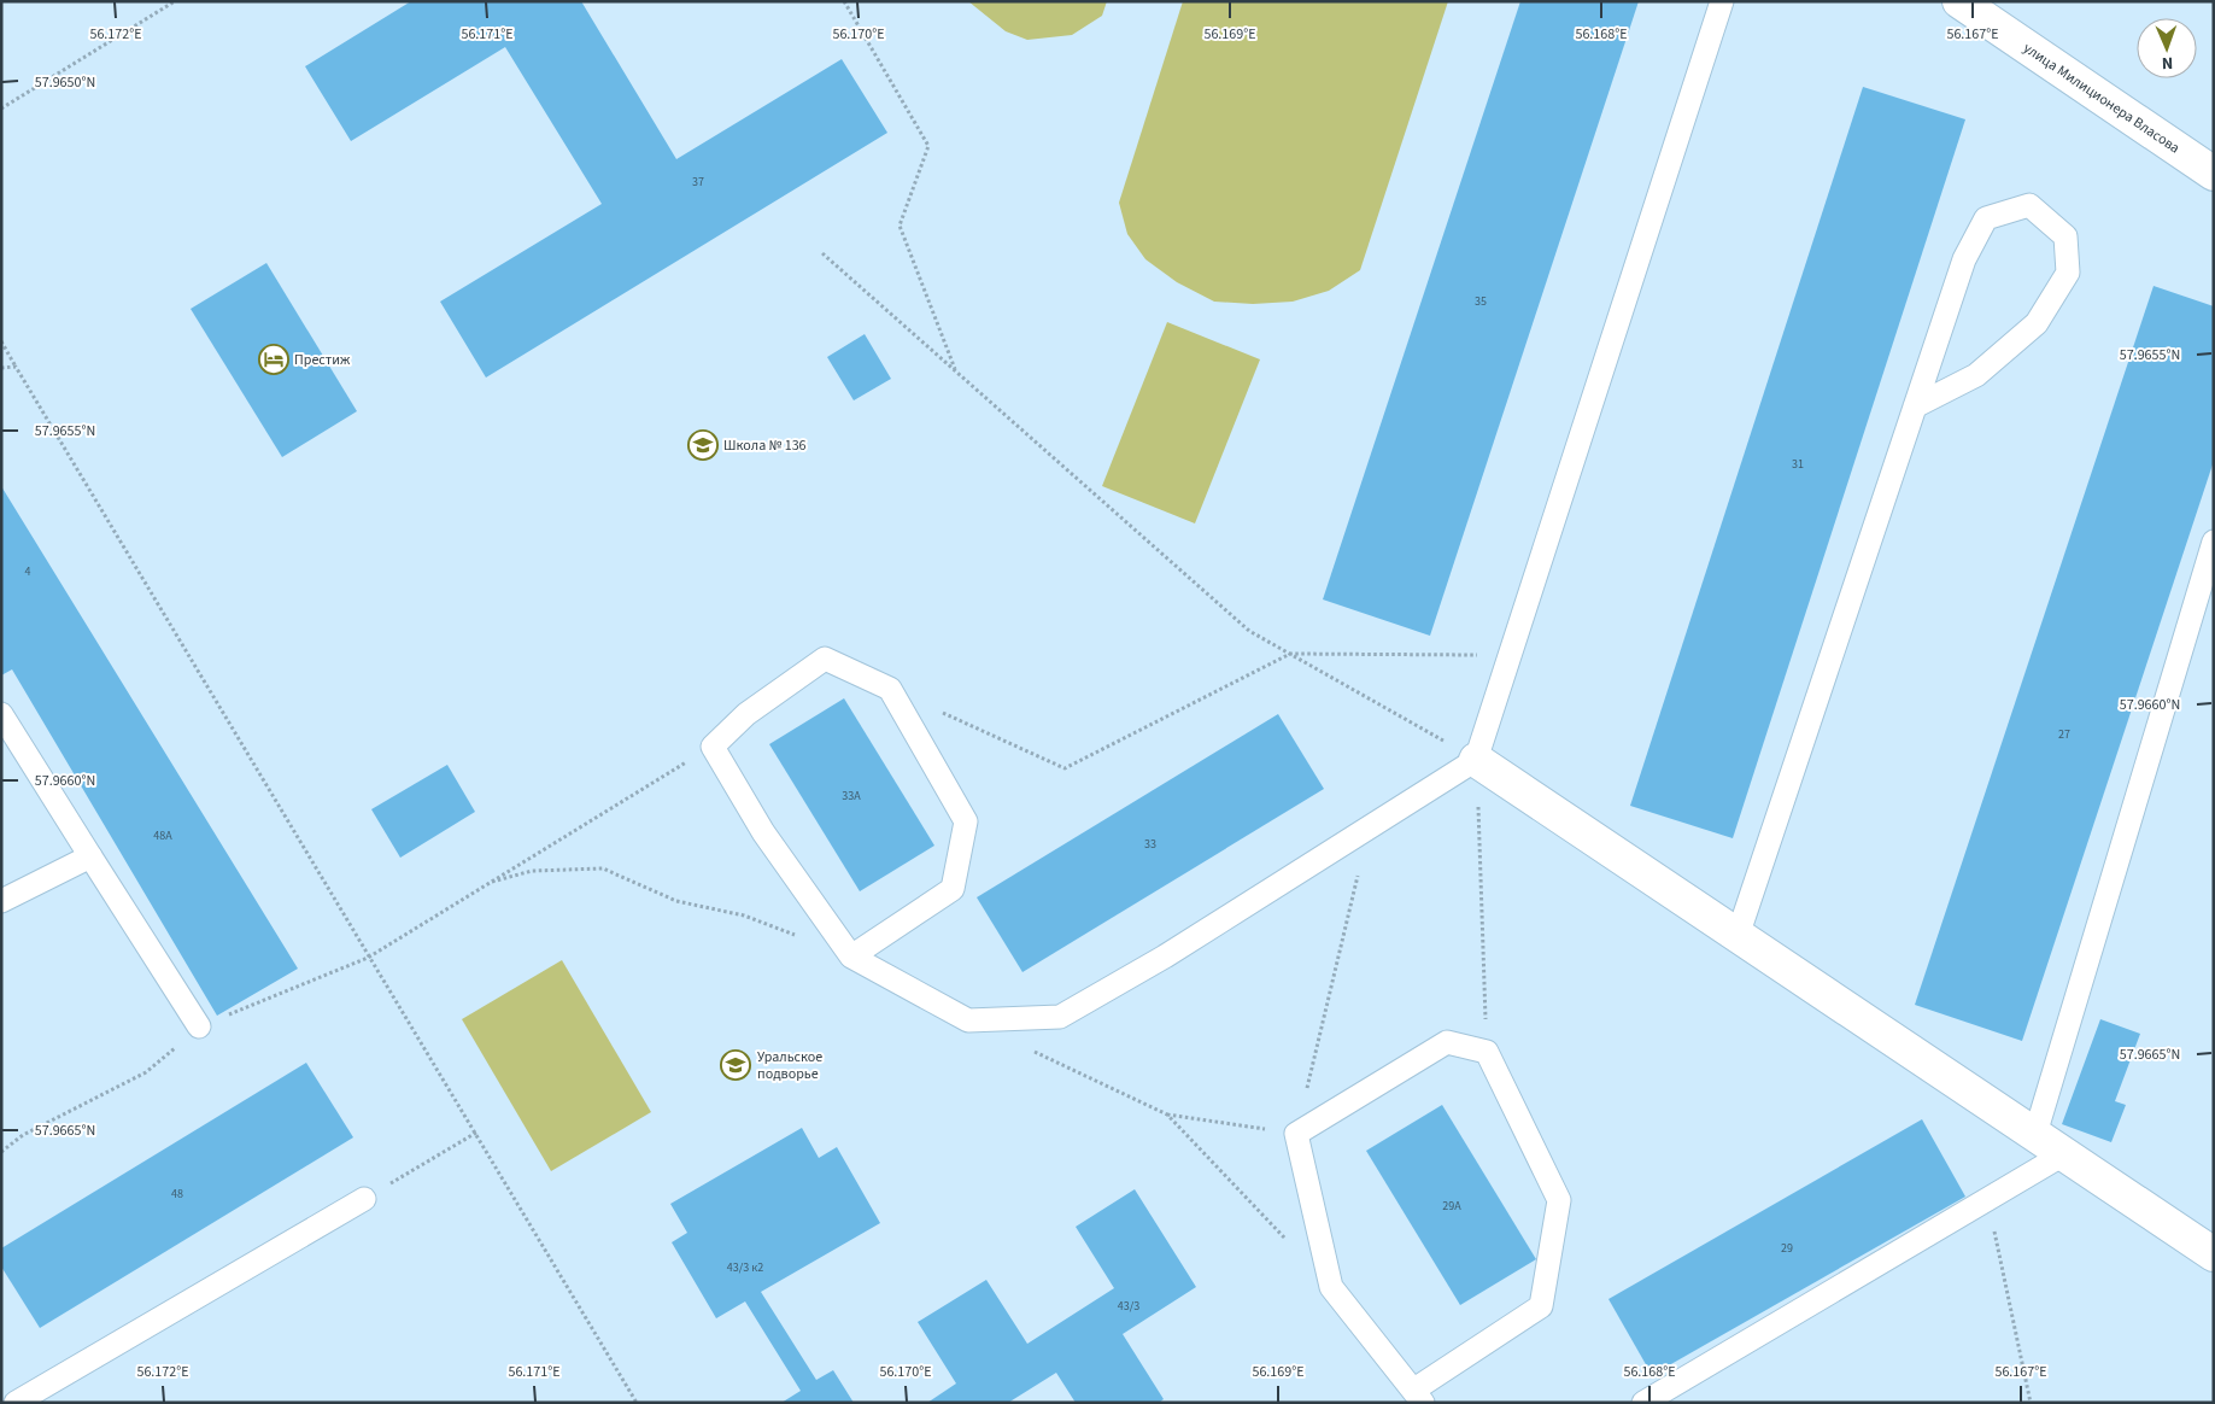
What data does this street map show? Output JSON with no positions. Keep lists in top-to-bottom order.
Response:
{
  "streets": {
    "street": ["улица Милиционера Власова"]
  },
  "places": {
    "hotel": ["Престиж"],
    "school or university": ["Школа № 136", "Уральское подворье"]
  },
  "house_numbers": [
    "37",
    "35",
    "31",
    "4",
    "27",
    "33А",
    "48А",
    "33",
    "48",
    "29А",
    "29",
    "43/3 к2",
    "43/3"
  ],
  "north": "bottom",
  "coordinates": [
    "56.172°E",
    "56.171°E",
    "56.170°E",
    "56.169°E",
    "56.168°E",
    "56.167°E",
    "57.9650°N",
    "57.9655°N",
    "57.9660°N",
    "57.9665°N"
  ]
}
